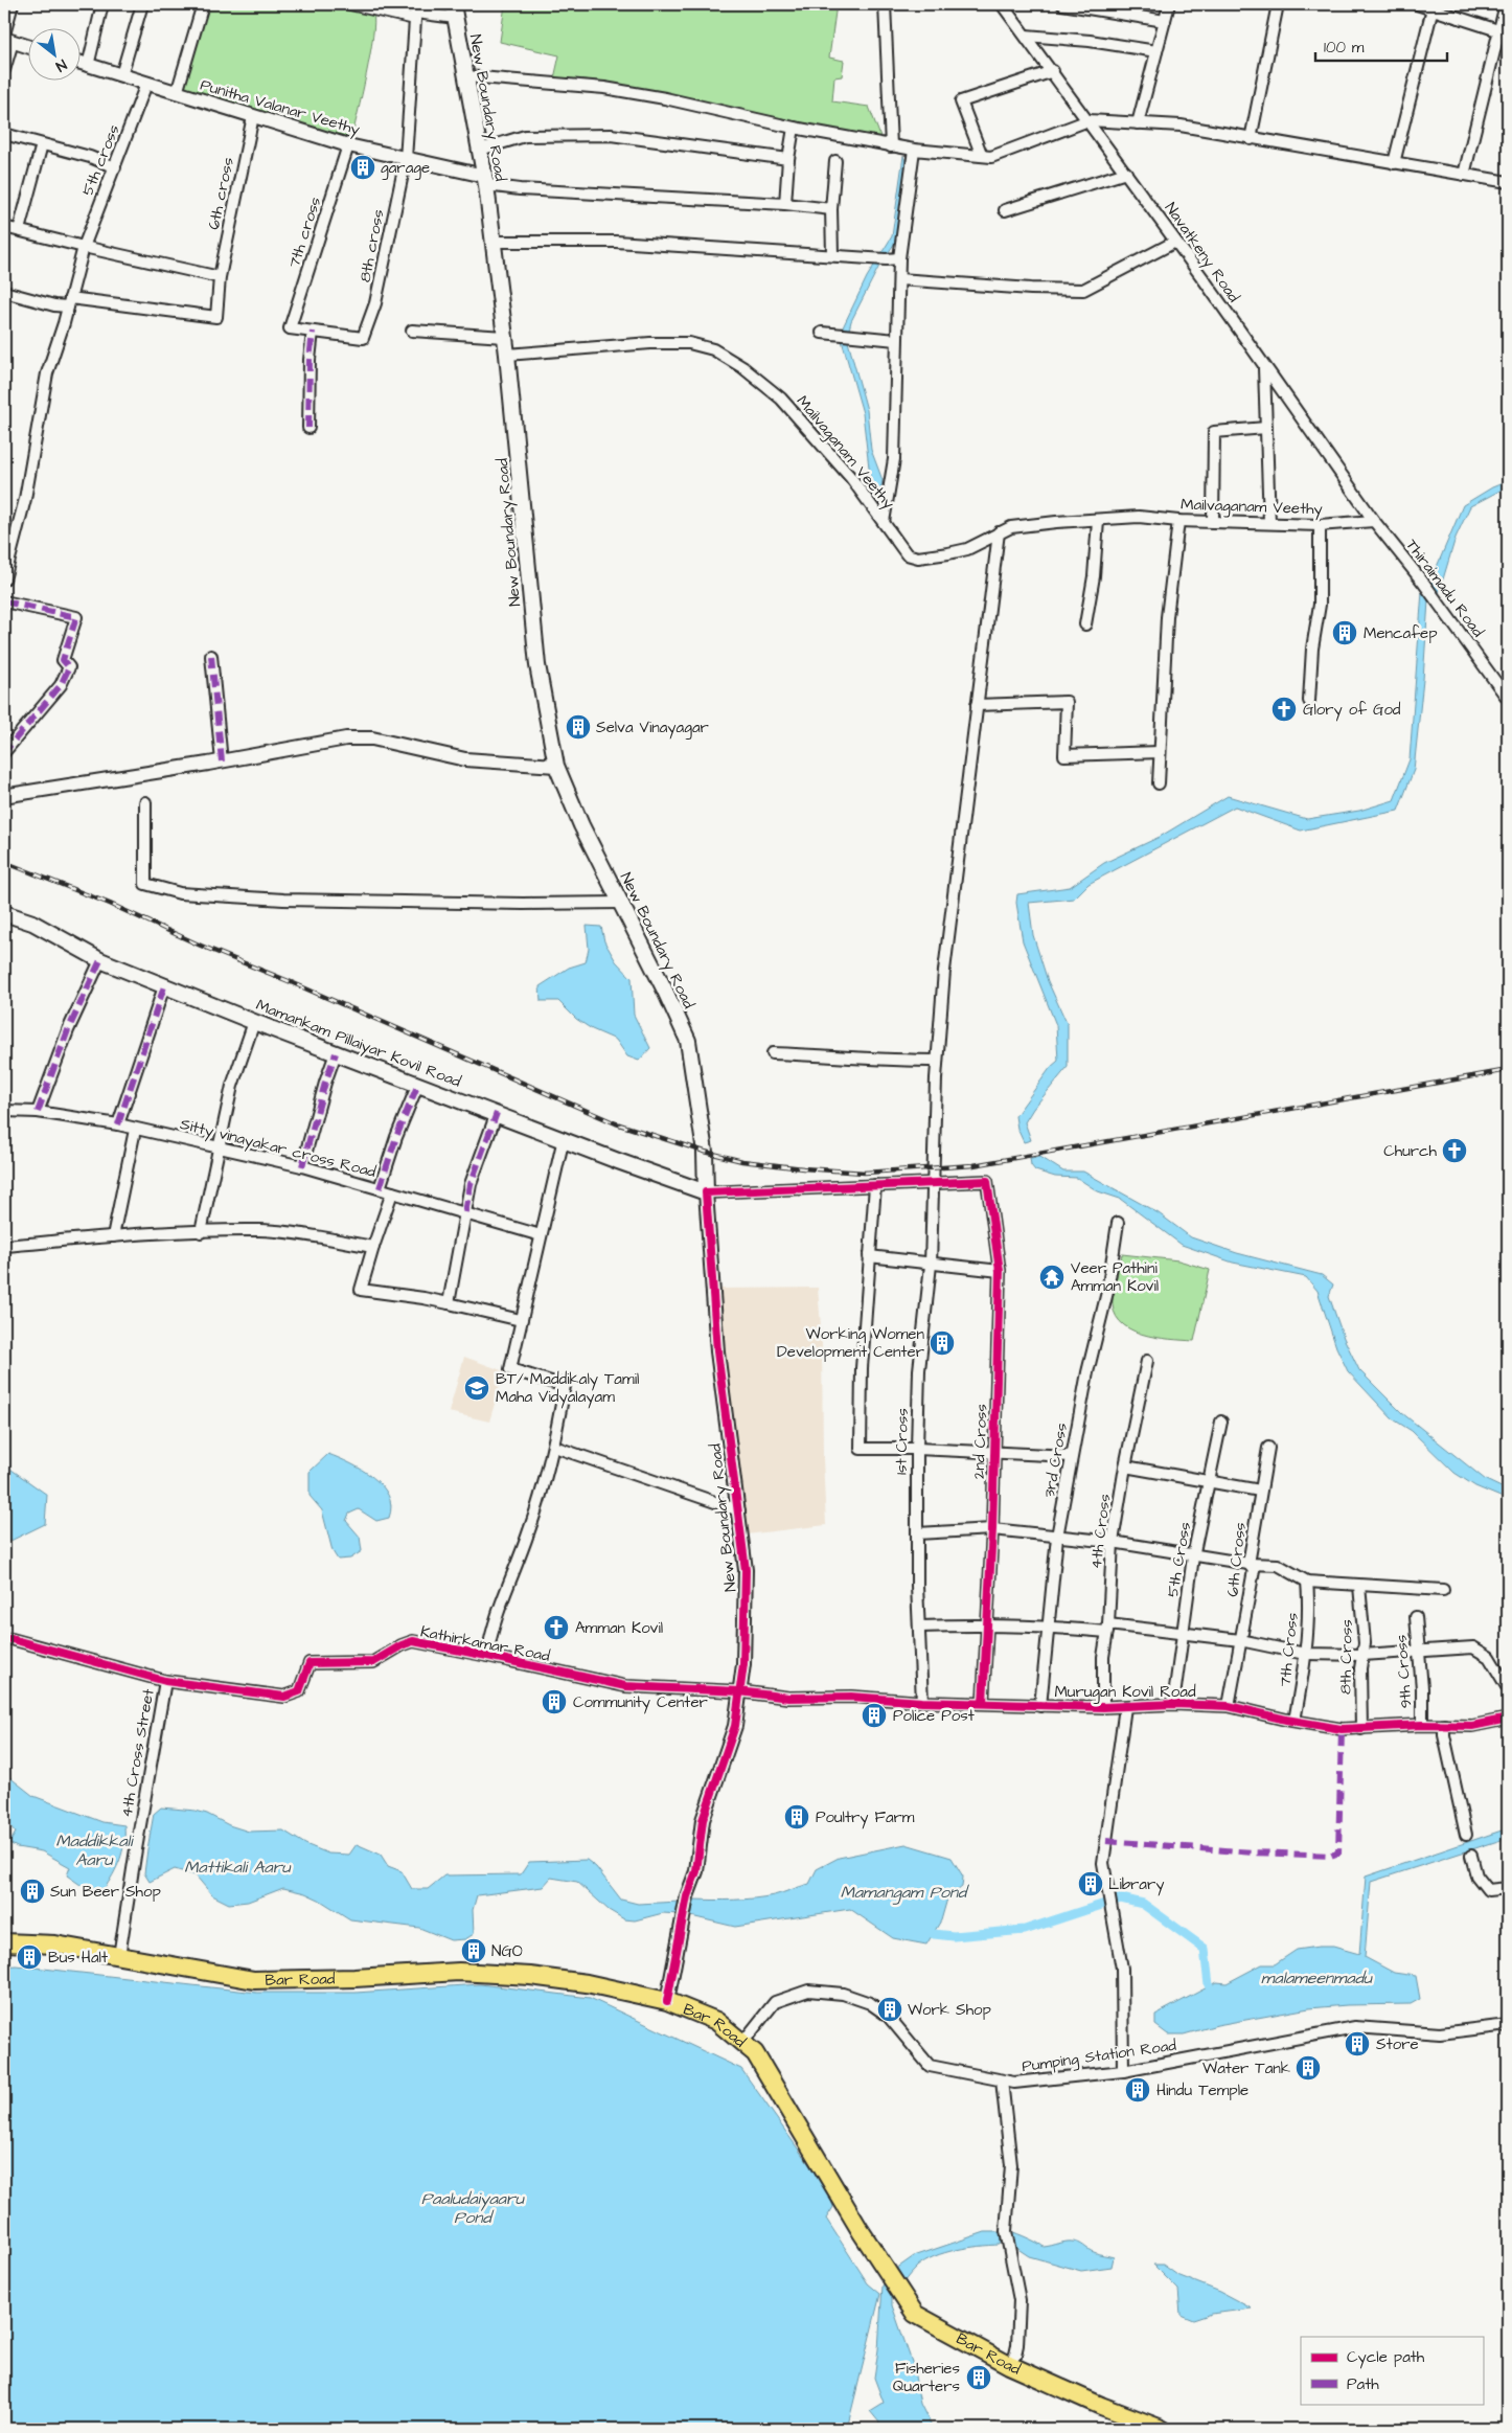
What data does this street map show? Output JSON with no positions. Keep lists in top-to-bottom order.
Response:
{
  "streets": {
    "main road": ["New Boundary Road", "Mamankam Pillaiyar Kovil Road", "Bar Road"],
    "street": [
      "Punitha Valanar Veethy",
      "5th cross",
      "6th cross",
      "7th cross",
      "8th cross",
      "Navatkeny Road",
      "Mailvaganam Veethy",
      "Thiraimadu Road",
      "Sitty vinayakar cross Road",
      "1st Cross",
      "2nd Cross",
      "3rd Cross",
      "4th Cross",
      "5th Cross",
      "6th Cross",
      "Kathirkamar Road",
      "7th Cross",
      "8th Cross",
      "9th Cross",
      "Murugan Kovil Road",
      "4th Cross Street",
      "Pumping Station Road"
    ]
  },
  "crossings": [
    ["Punitha Valanar Veethy", "New Boundary Road"],
    ["Punitha Valanar Veethy", "5th cross"],
    ["Punitha Valanar Veethy", "6th cross"],
    ["Punitha Valanar Veethy", "7th cross"],
    ["Punitha Valanar Veethy", "8th cross"],
    ["New Boundary Road", "Mailvaganam Veethy"],
    ["New Boundary Road", "Mamankam Pillaiyar Kovil Road"],
    ["New Boundary Road", "Kathirkamar Road"],
    ["New Boundary Road", "Murugan Kovil Road"],
    ["New Boundary Road", "Bar Road"],
    ["5th cross", "6th cross"],
    ["7th cross", "8th cross"],
    ["Navatkeny Road", "Mailvaganam Veethy"],
    ["Navatkeny Road", "Thiraimadu Road"],
    ["Mailvaganam Veethy", "Thiraimadu Road"],
    ["Mailvaganam Veethy", "1st Cross"],
    ["1st Cross", "2nd Cross"],
    ["1st Cross", "Murugan Kovil Road"],
    ["2nd Cross", "Murugan Kovil Road"],
    ["3rd Cross", "Murugan Kovil Road"],
    ["4th Cross", "Murugan Kovil Road"],
    ["5th Cross", "Murugan Kovil Road"],
    ["6th Cross", "Murugan Kovil Road"],
    ["Kathirkamar Road", "Murugan Kovil Road"],
    ["Kathirkamar Road", "4th Cross Street"],
    ["7th Cross", "Murugan Kovil Road"],
    ["8th Cross", "Murugan Kovil Road"],
    ["9th Cross", "Murugan Kovil Road"],
    ["4th Cross Street", "Bar Road"],
    ["Bar Road", "Pumping Station Road"]
  ],
  "water": [
    "Maddikkali Aaru",
    "Mattikali Aaru",
    "Mamangam Pond",
    "malameenmadu",
    "Paaludaiyaaru Pond"
  ],
  "places": {
    "building": [
      "garage",
      "Mencafep",
      "Selva Vinayagar",
      "Working Women Development Center",
      "Community Center",
      "Police Post",
      "Poultry Farm",
      "Library",
      "Sun Beer Shop",
      "NGO",
      "Bus Halt",
      "Work Shop",
      "Store",
      "Water Tank",
      "Hindu Temple",
      "Fisheries Quarters"
    ],
    "church": ["Glory of God", "Church", "Amman Kovil"],
    "temple": ["Veer Pathini Amman Kovil"],
    "school or university": ["BT/ Maddikaly Tamil Maha Vidyalayam"]
  },
  "legend": ["Cycle path", "Path"],
  "scale_bar": "100 m",
  "north": "bottom right"
}
